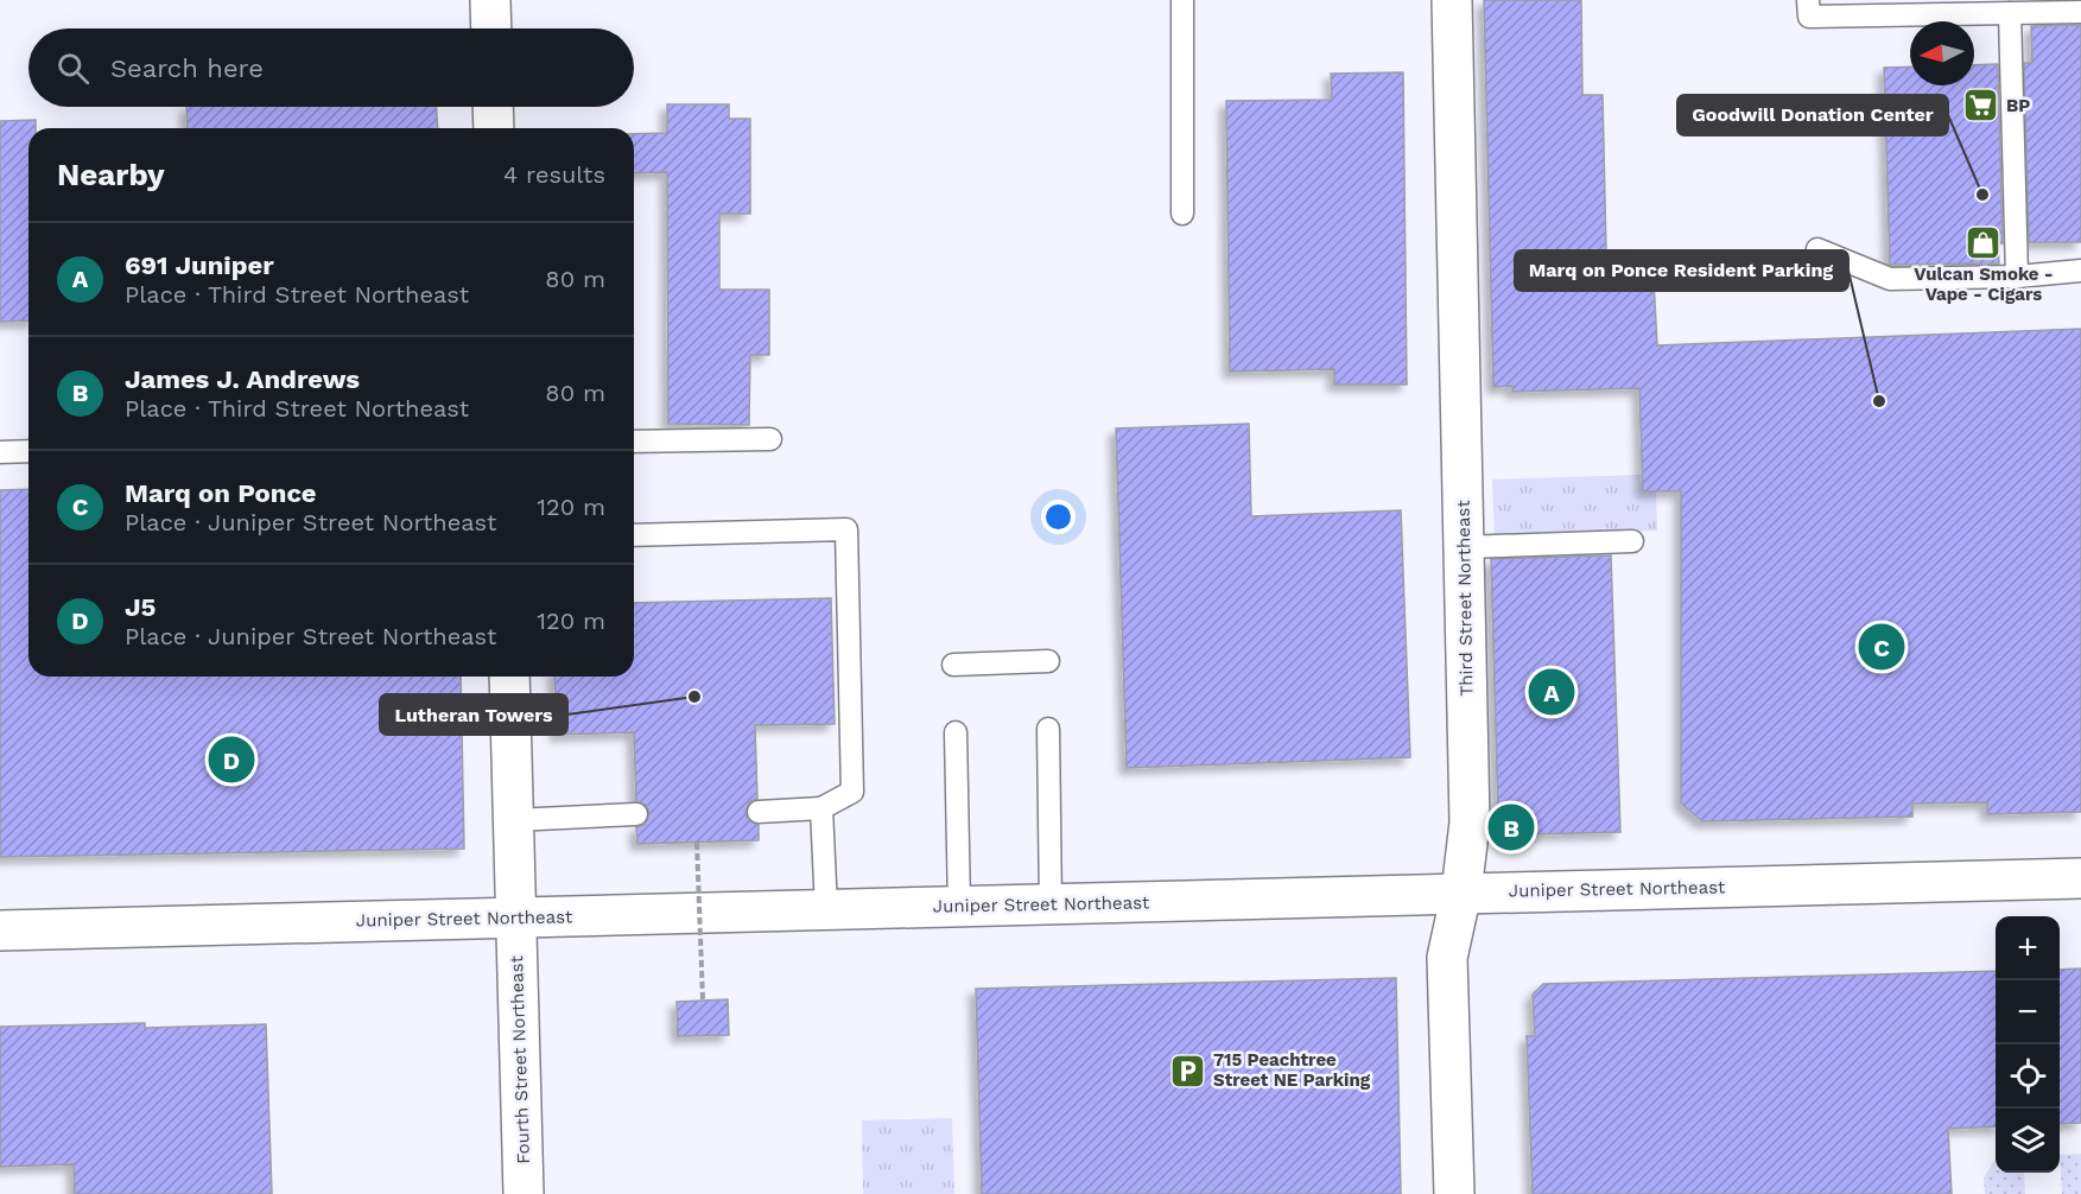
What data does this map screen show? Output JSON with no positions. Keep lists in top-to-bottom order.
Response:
{
  "streets": {
    "main road": ["Third Street Northeast", "Juniper Street Northeast", "Fourth Street Northeast"]
  },
  "crossings": [
    ["Third Street Northeast", "Juniper Street Northeast"],
    ["Juniper Street Northeast", "Fourth Street Northeast"]
  ],
  "places": {
    "supermarket": ["BP"],
    "other": ["Goodwill Donation Center", "Marq on Ponce Resident Parking", "Lutheran Towers"],
    "shop": ["Vulcan Smoke - Vape - Cigars"],
    "parking": ["715 Peachtree Street NE Parking"]
  },
  "north": "left",
  "page": {
    "search": "Search here",
    "heading": ["Nearby", "4 results"],
    "list": [
      {
        "mark": "A",
        "name": "691 Juniper",
        "note": "Place · Third Street Northeast",
        "value": "80 m"
      },
      {
        "mark": "B",
        "name": "James J. Andrews",
        "note": "Place · Third Street Northeast",
        "value": "80 m"
      },
      {
        "mark": "C",
        "name": "Marq on Ponce",
        "note": "Place · Juniper Street Northeast",
        "value": "120 m"
      },
      {
        "mark": "D",
        "name": "J5",
        "note": "Place · Juniper Street Northeast",
        "value": "120 m"
      }
    ],
    "pins": [
      "C",
      "A",
      "D",
      "B"
    ],
    "map_buttons": ["+", "−"]
  }
}
